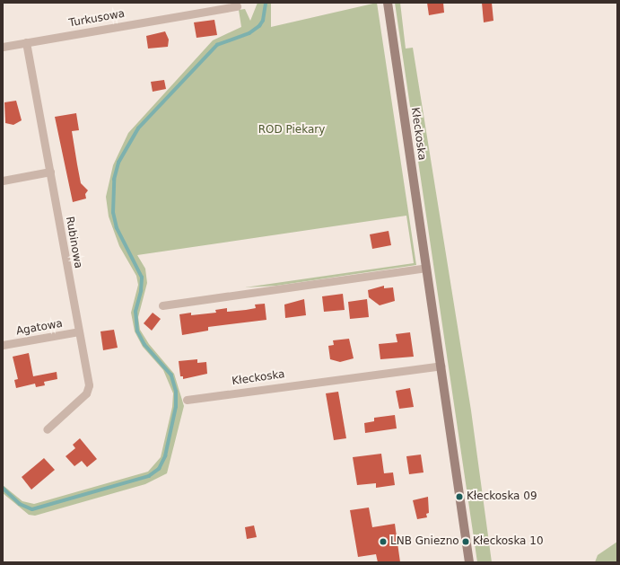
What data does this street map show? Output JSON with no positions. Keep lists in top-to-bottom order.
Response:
{
  "streets": {
    "main road": ["Kłeckoska"],
    "street": ["Turkusowa", "Rubinowa", "Agatowa"]
  },
  "crossings": [
    ["Turkusowa", "Rubinowa"],
    ["Rubinowa", "Agatowa"]
  ],
  "parks": ["ROD Piekary"],
  "places": ["Kłeckoska 09", "LNB Gniezno", "Kłeckoska 10"]
}
